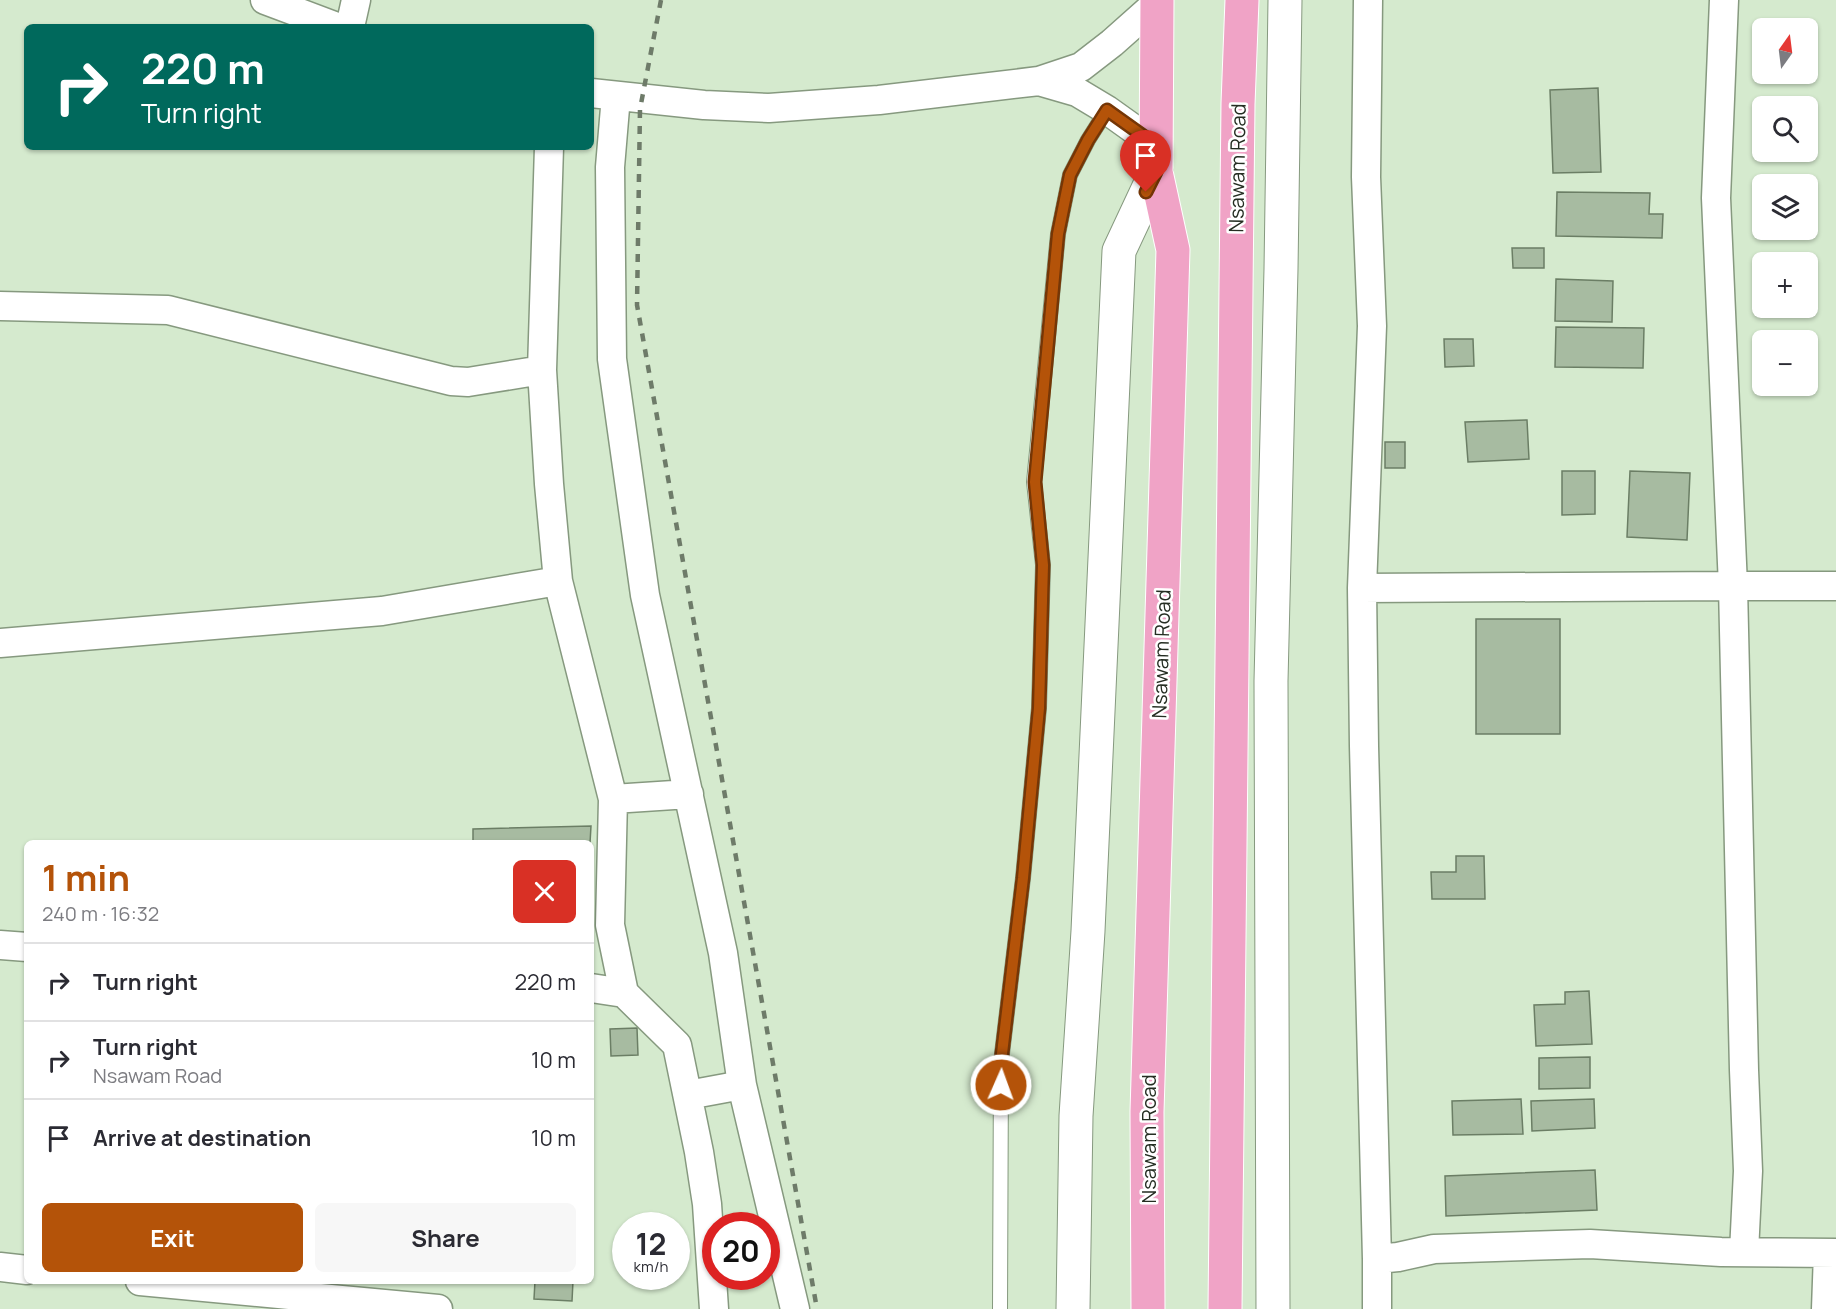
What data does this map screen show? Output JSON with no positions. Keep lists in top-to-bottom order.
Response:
{
  "streets": {
    "highway": ["Nsawam Road"]
  },
  "north": "top",
  "page": {
    "map_buttons": ["+", "−"],
    "turn": ["220 m", "Turn right"],
    "heading": ["1 min", "240 m · 16:32"],
    "list": [
      {
        "name": "Turn right",
        "value": "220 m"
      },
      {
        "name": "Turn right",
        "note": "Nsawam Road",
        "value": "10 m"
      },
      {
        "name": "Arrive at destination",
        "value": "10 m"
      }
    ],
    "buttons": ["Exit", "Share"],
    "speed": "12 km/h",
    "limit": "20"
  }
}
